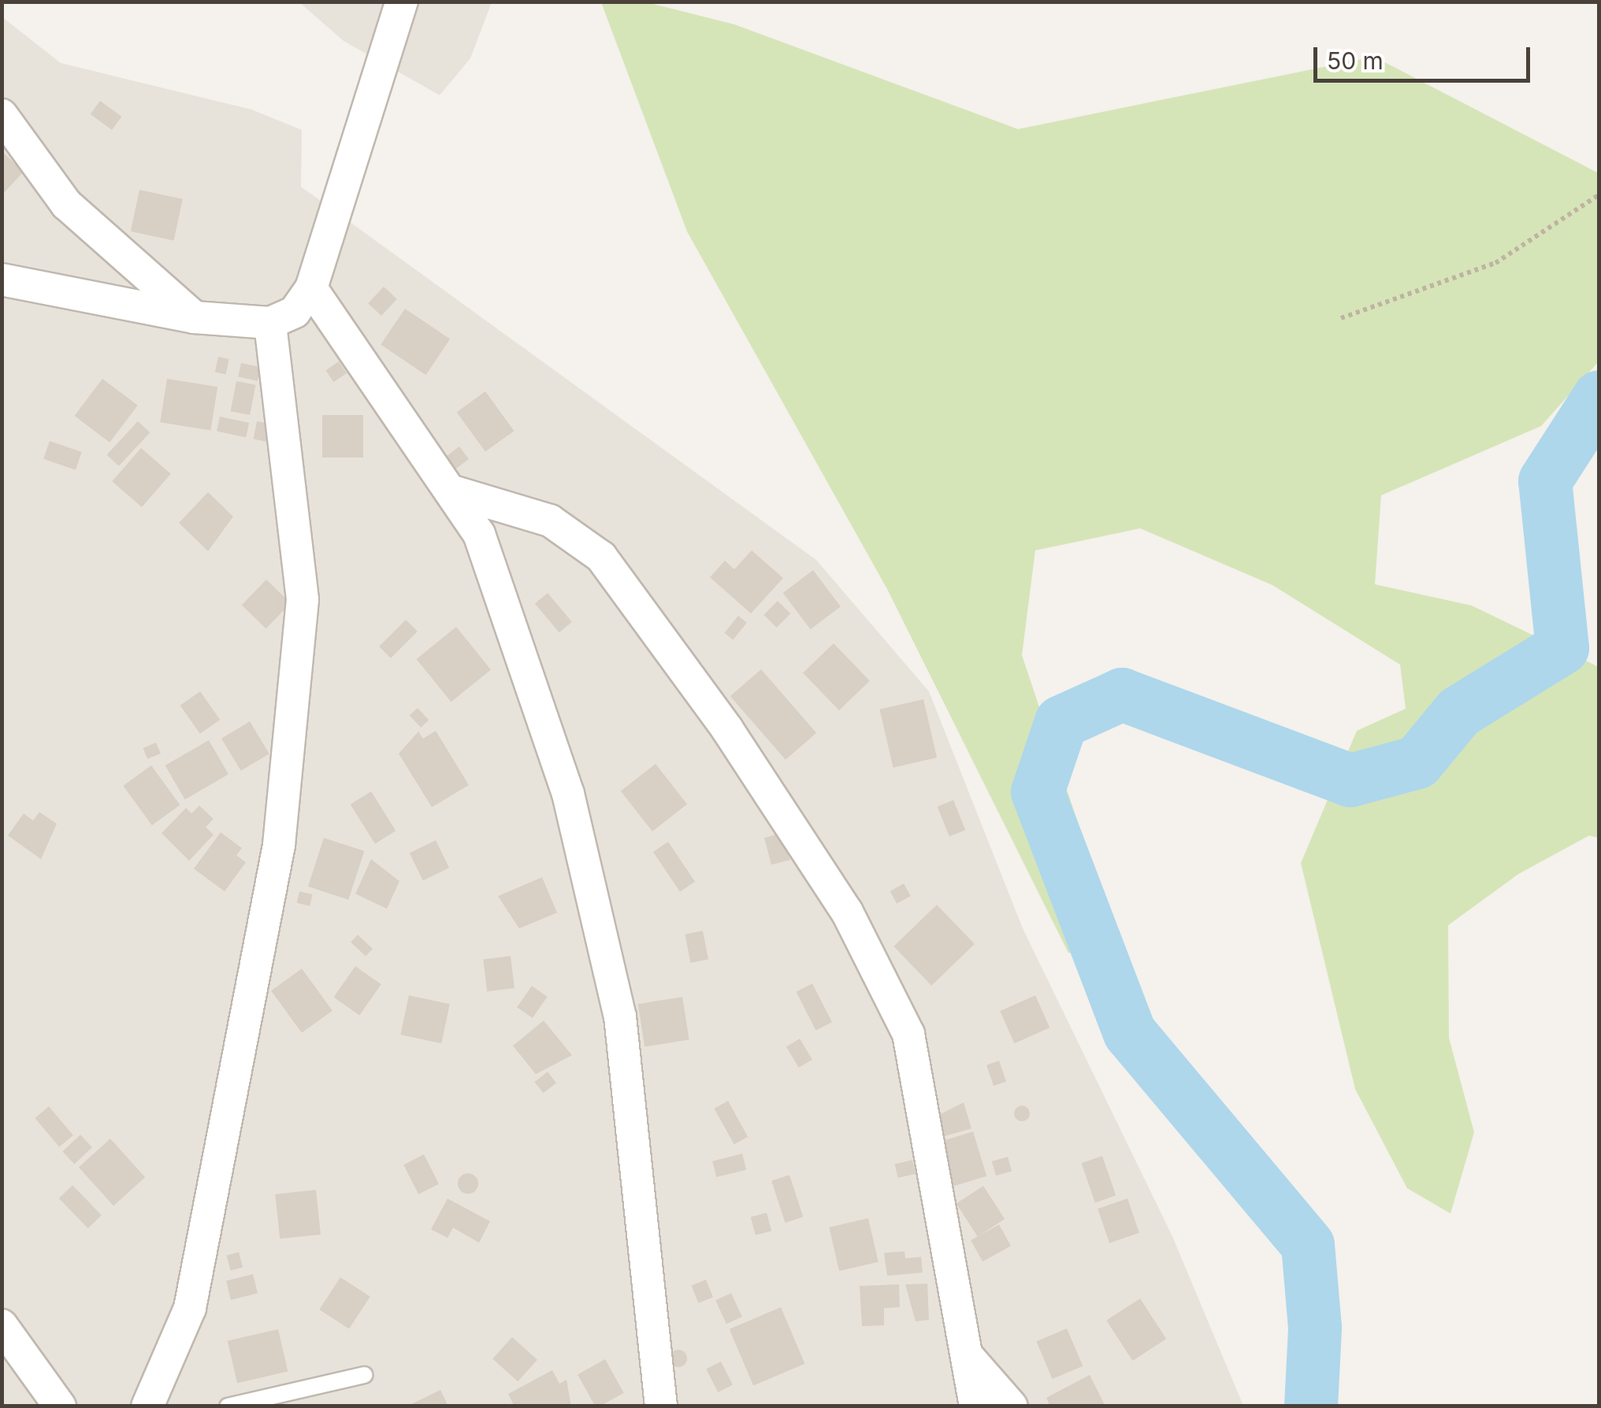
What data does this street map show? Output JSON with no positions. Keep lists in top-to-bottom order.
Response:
{
  "scale_bar": "50 m"
}
